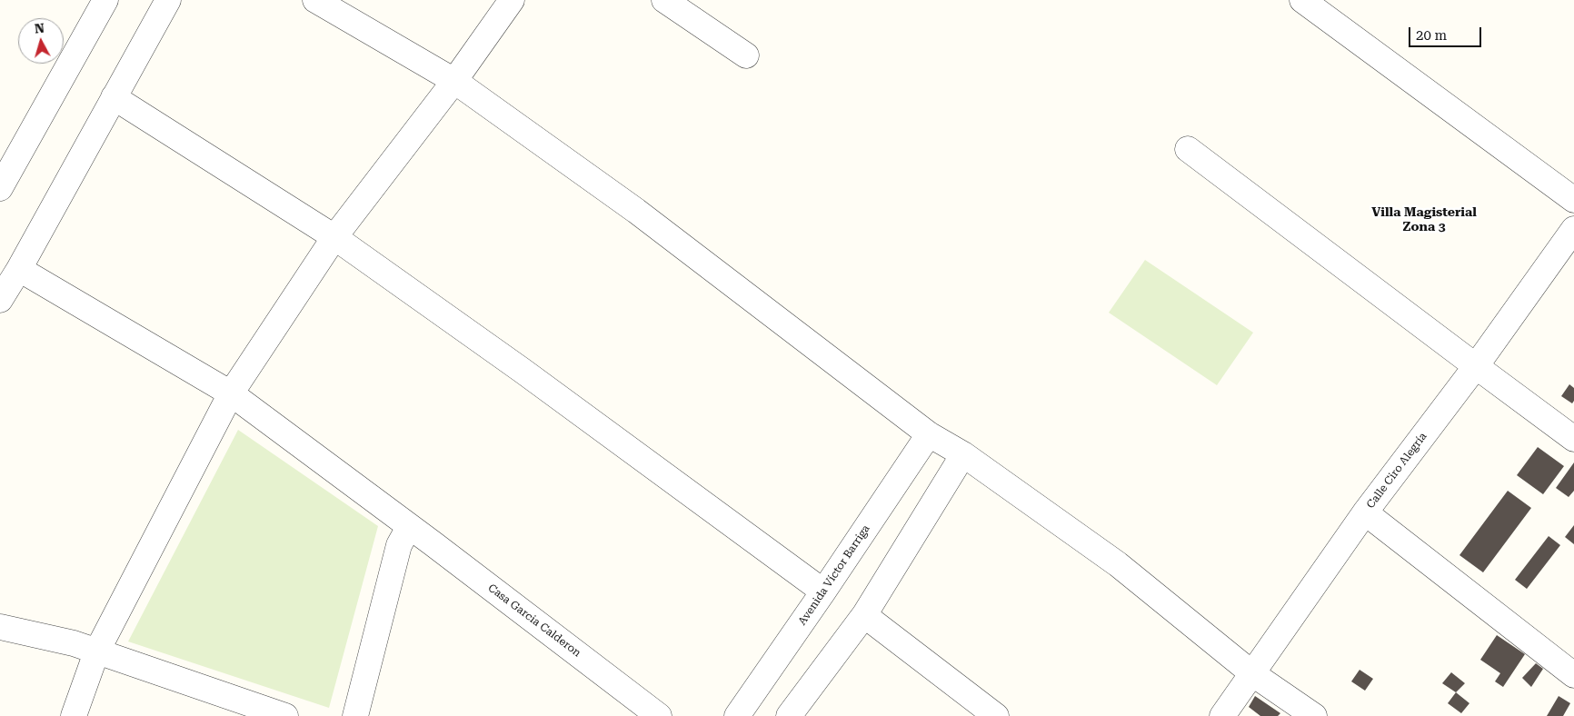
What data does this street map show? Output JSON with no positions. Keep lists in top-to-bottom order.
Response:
{
  "streets": {
    "street": ["Calle Ciro Alegría", "Avenida Víctor Barriga", "Casa Garcia Calderon"]
  },
  "districts": ["Villa Magisterial Zona 3"],
  "scale_bar": "20 m",
  "north": "top"
}
